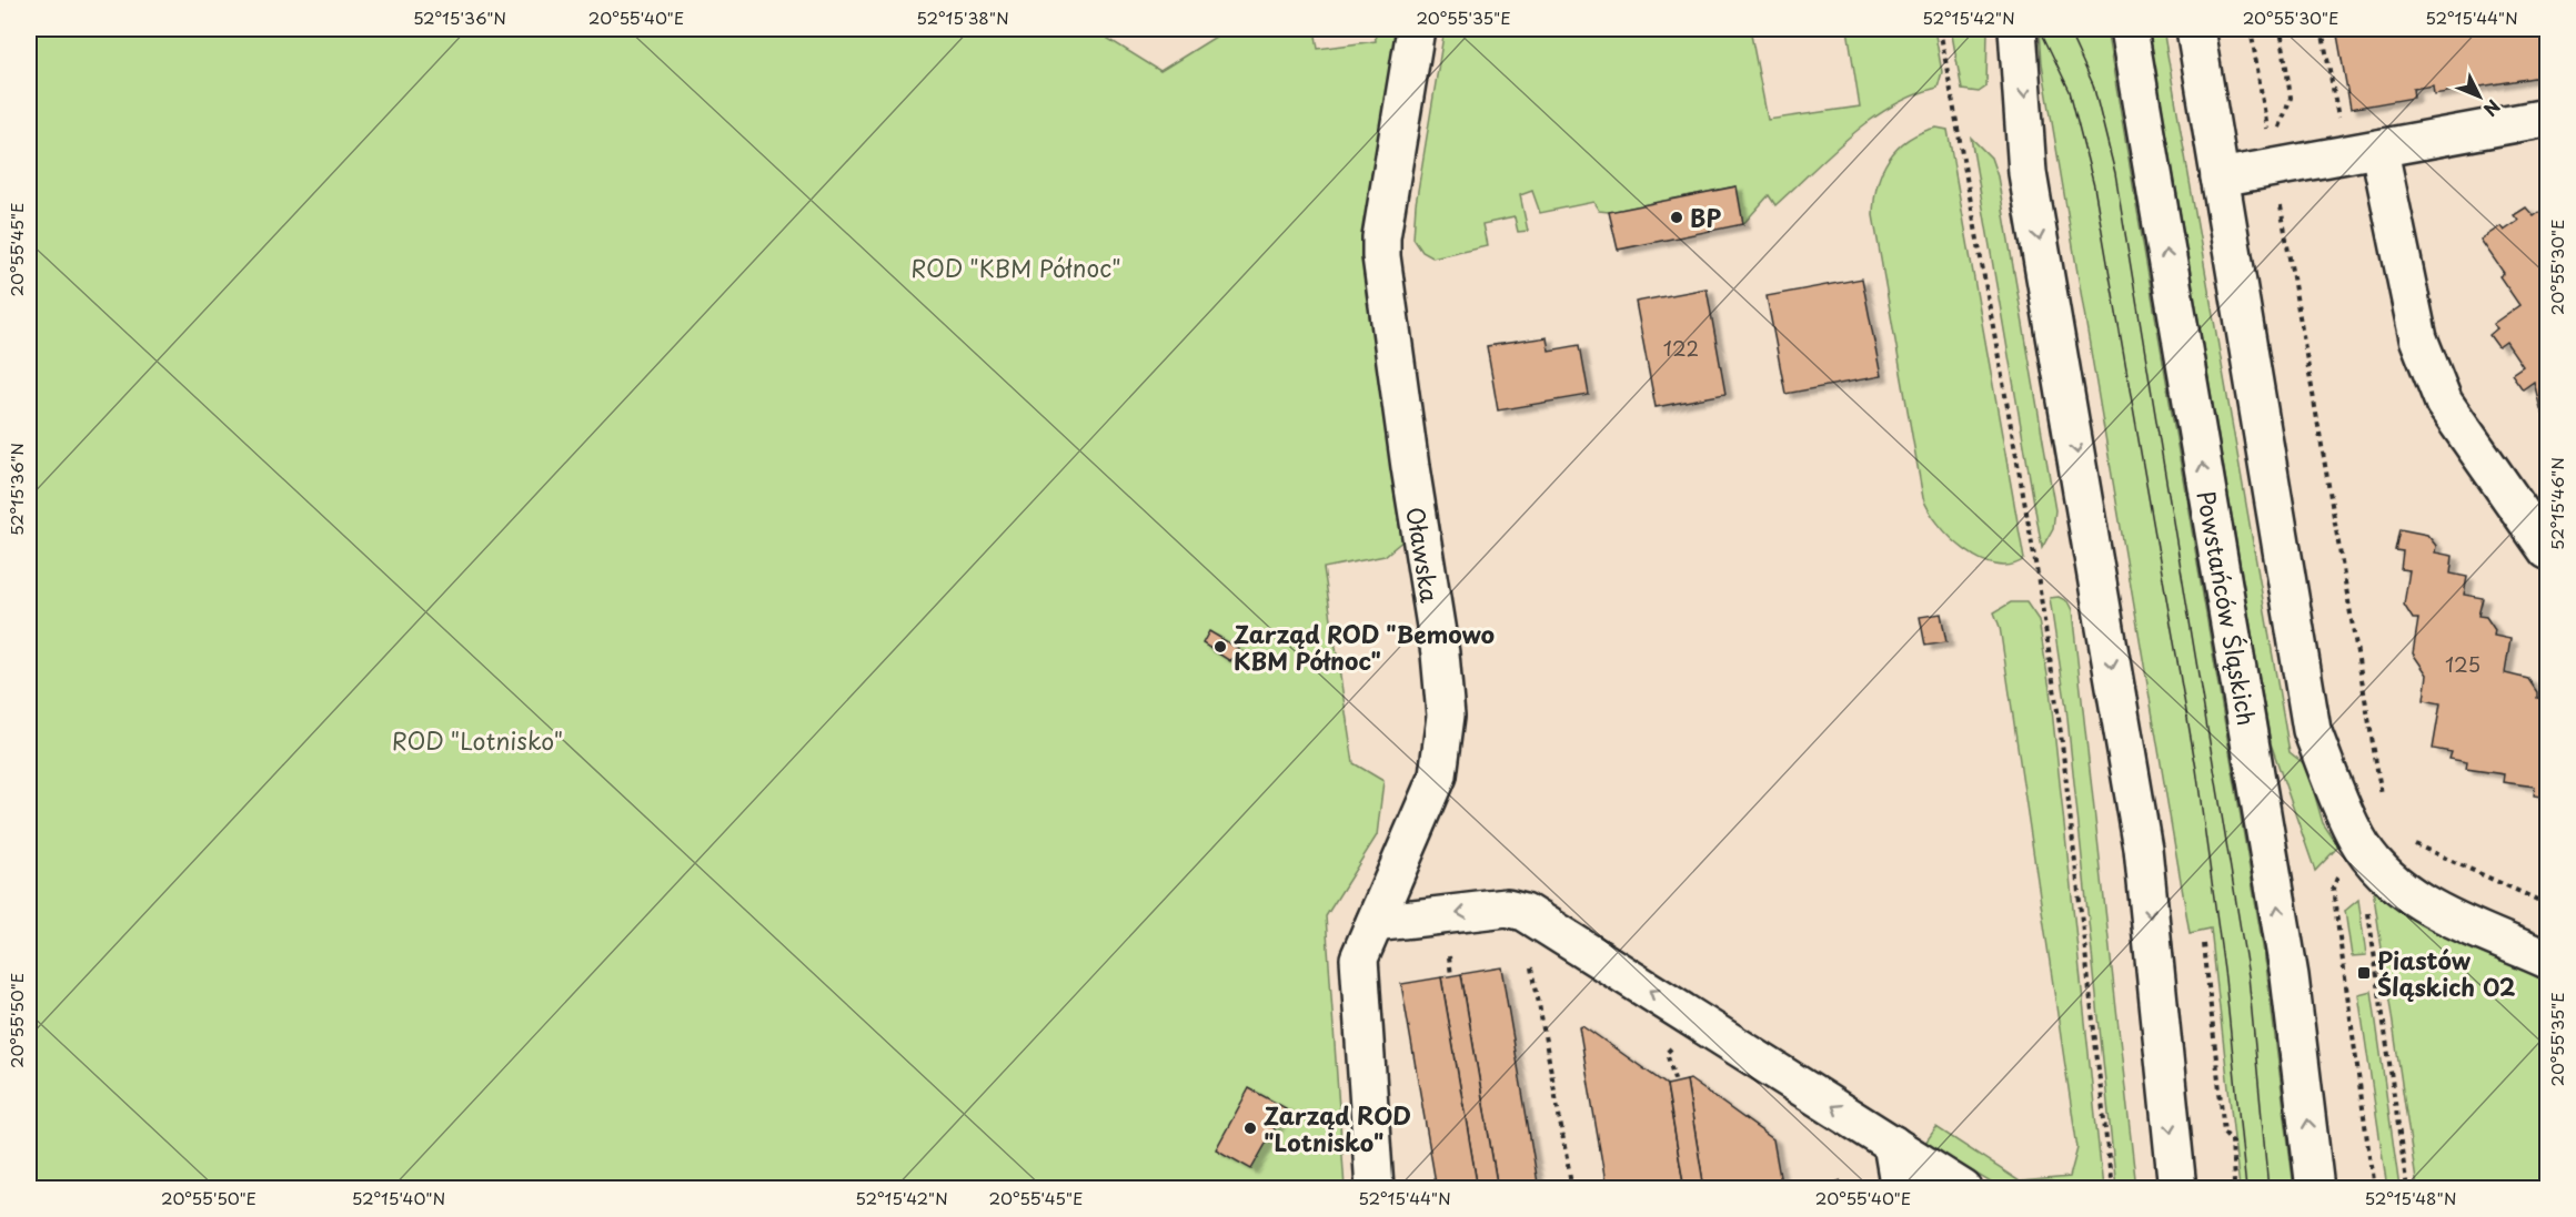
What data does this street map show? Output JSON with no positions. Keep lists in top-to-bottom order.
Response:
{
  "streets": {
    "main road": ["Oławska", "Powstańców Śląskich"]
  },
  "parks": ["ROD \"KBM Północ\"", "ROD \"Lotnisko\""],
  "places": {
    "other": ["BP", "Zarząd ROD \"Bemowo KBM Północ\"", "Zarząd ROD \"Lotnisko\""],
    "transit": ["Piastów Śląskich 02"]
  },
  "house_numbers": ["122", "125"],
  "north": "bottom right",
  "coordinates": [
    "52°15'36\"N",
    "20°55'40\"E",
    "52°15'38\"N",
    "20°55'35\"E",
    "52°15'42\"N",
    "20°55'30\"E",
    "52°15'44\"N",
    "20°55'45\"E",
    "52°15'46\"N",
    "20°55'50\"E",
    "52°15'40\"N",
    "52°15'48\"N"
  ]
}
